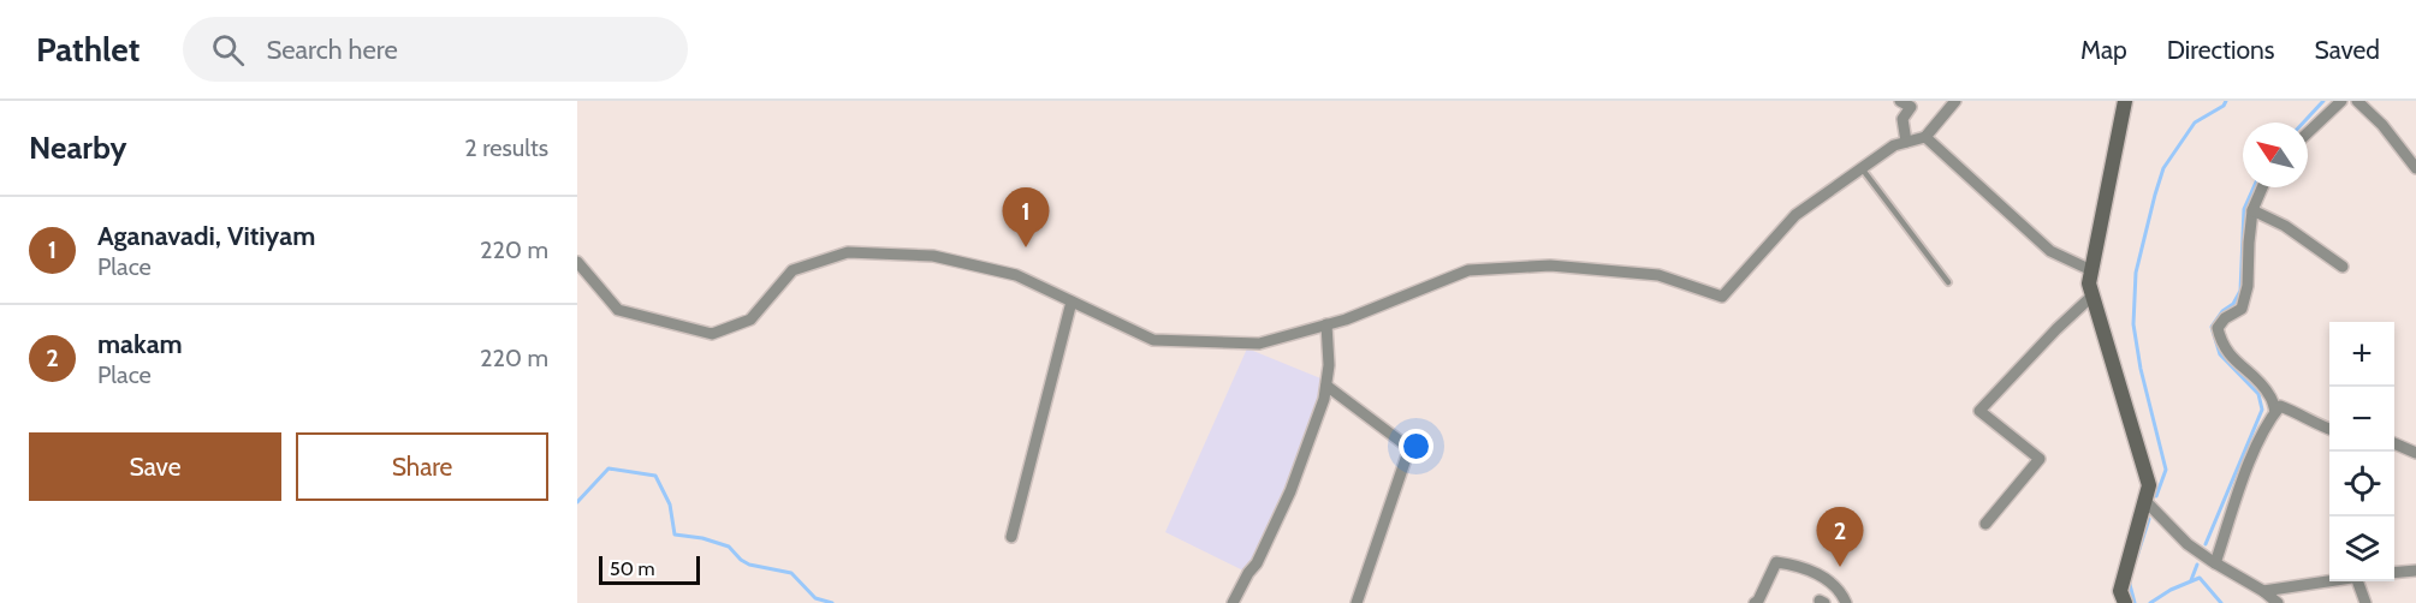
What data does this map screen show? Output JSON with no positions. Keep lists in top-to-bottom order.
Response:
{
  "scale_bar": "50 m",
  "north": "top left",
  "page": {
    "header": "Pathlet",
    "search": "Search here",
    "nav": ["Map", "Directions", "Saved"],
    "heading": ["Nearby", "2 results"],
    "pins": ["1", "2"],
    "list": [
      {
        "mark": "1",
        "name": "Aganavadi, Vitiyam",
        "note": "Place",
        "value": "220 m"
      },
      {
        "mark": "2",
        "name": "makam",
        "note": "Place",
        "value": "220 m"
      }
    ],
    "map_buttons": ["+", "−"],
    "buttons": ["Save", "Share"],
    "scale": "50 m"
  }
}
